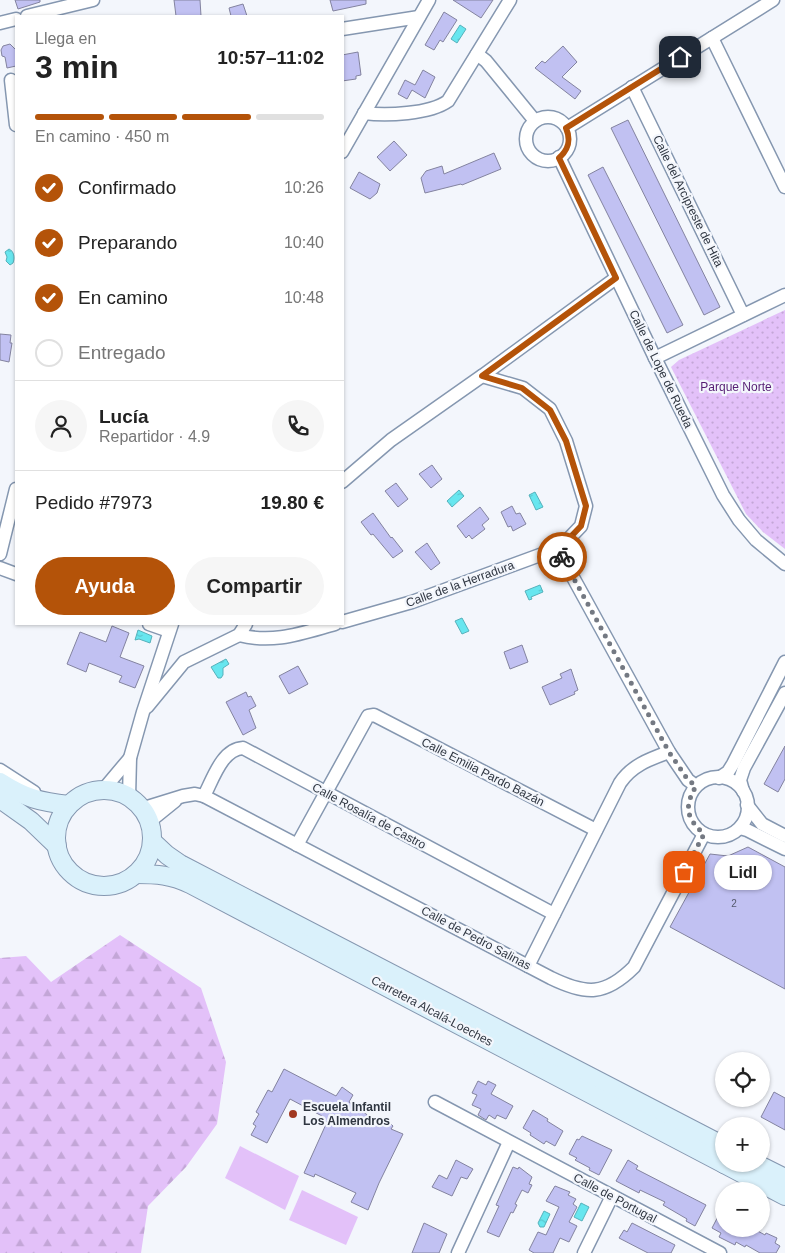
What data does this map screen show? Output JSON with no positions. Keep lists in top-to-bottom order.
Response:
{
  "streets": {
    "main road": ["Carretera Alcalá-Loeches"],
    "street": [
      "Calle del Arcipreste de Hita",
      "Calle de Lope de Rueda",
      "Calle de la Herradura",
      "Calle Emilia Pardo Bazán",
      "Calle Rosalía de Castro",
      "Calle de Pedro Salinas",
      "Calle de Portugal"
    ]
  },
  "crossings": [
    ["Calle Emilia Pardo Bazán", "Calle Rosalía de Castro"],
    ["Calle Rosalía de Castro", "Calle de Pedro Salinas"],
    ["Calle de Pedro Salinas", "Carretera Alcalá-Loeches"]
  ],
  "parks": ["Parque Norte"],
  "places": ["Lidl", "Escuela Infantil Los Almendros"],
  "house_numbers": ["2"],
  "page": {
    "heading": ["3 min", "Llega en", "10:57–11:02"],
    "panel": [
      "Lucía",
      "Repartidor · 4.9",
      "Pedido #7973",
      "19.80 €"
    ],
    "bar": "En camino · 450 m",
    "list": [
      ["Confirmado", "10:26"],
      ["Preparando", "10:40"],
      ["En camino", "10:48"],
      "Entregado"
    ],
    "buttons": ["Ayuda", "Compartir"],
    "bubble": "Lidl",
    "map_buttons": ["+", "−"]
  }
}
